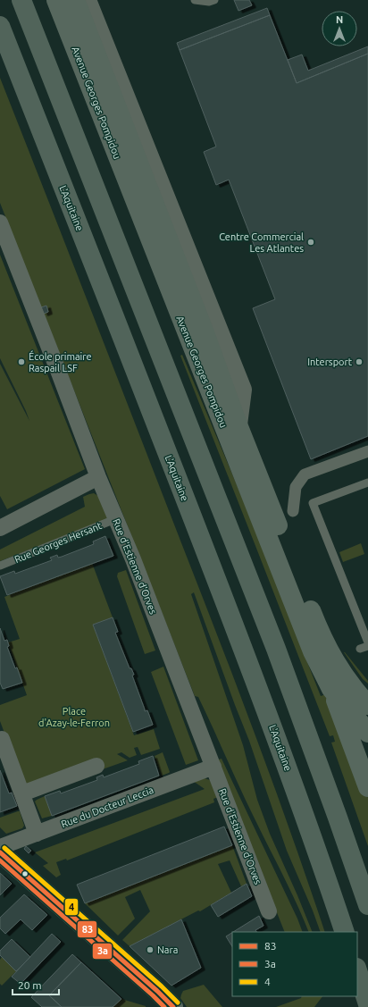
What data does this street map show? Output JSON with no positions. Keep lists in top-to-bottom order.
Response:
{
  "streets": {
    "highway": ["L'Aquitaine"],
    "main road": ["Avenue Georges Pompidou"],
    "street": ["Rue d'Estienne d'Orves", "Rue du Docteur Leccia"],
    "lane": ["Rue Georges Hersant"]
  },
  "crossings": [
    ["Rue Georges Hersant", "Rue d'Estienne d'Orves"],
    ["Rue d'Estienne d'Orves", "Rue du Docteur Leccia"]
  ],
  "parks": ["Place d'Azay-le-Ferron"],
  "places": [
    "Centre Commercial Les Atlantes",
    "École primaire Raspail LSF",
    "Intersport",
    "Nara"
  ],
  "lines": ["transit line 4", "transit line 83", "transit line 3a"],
  "legend": ["83", "3a", "4"],
  "scale_bar": "20 m",
  "north": "top"
}
